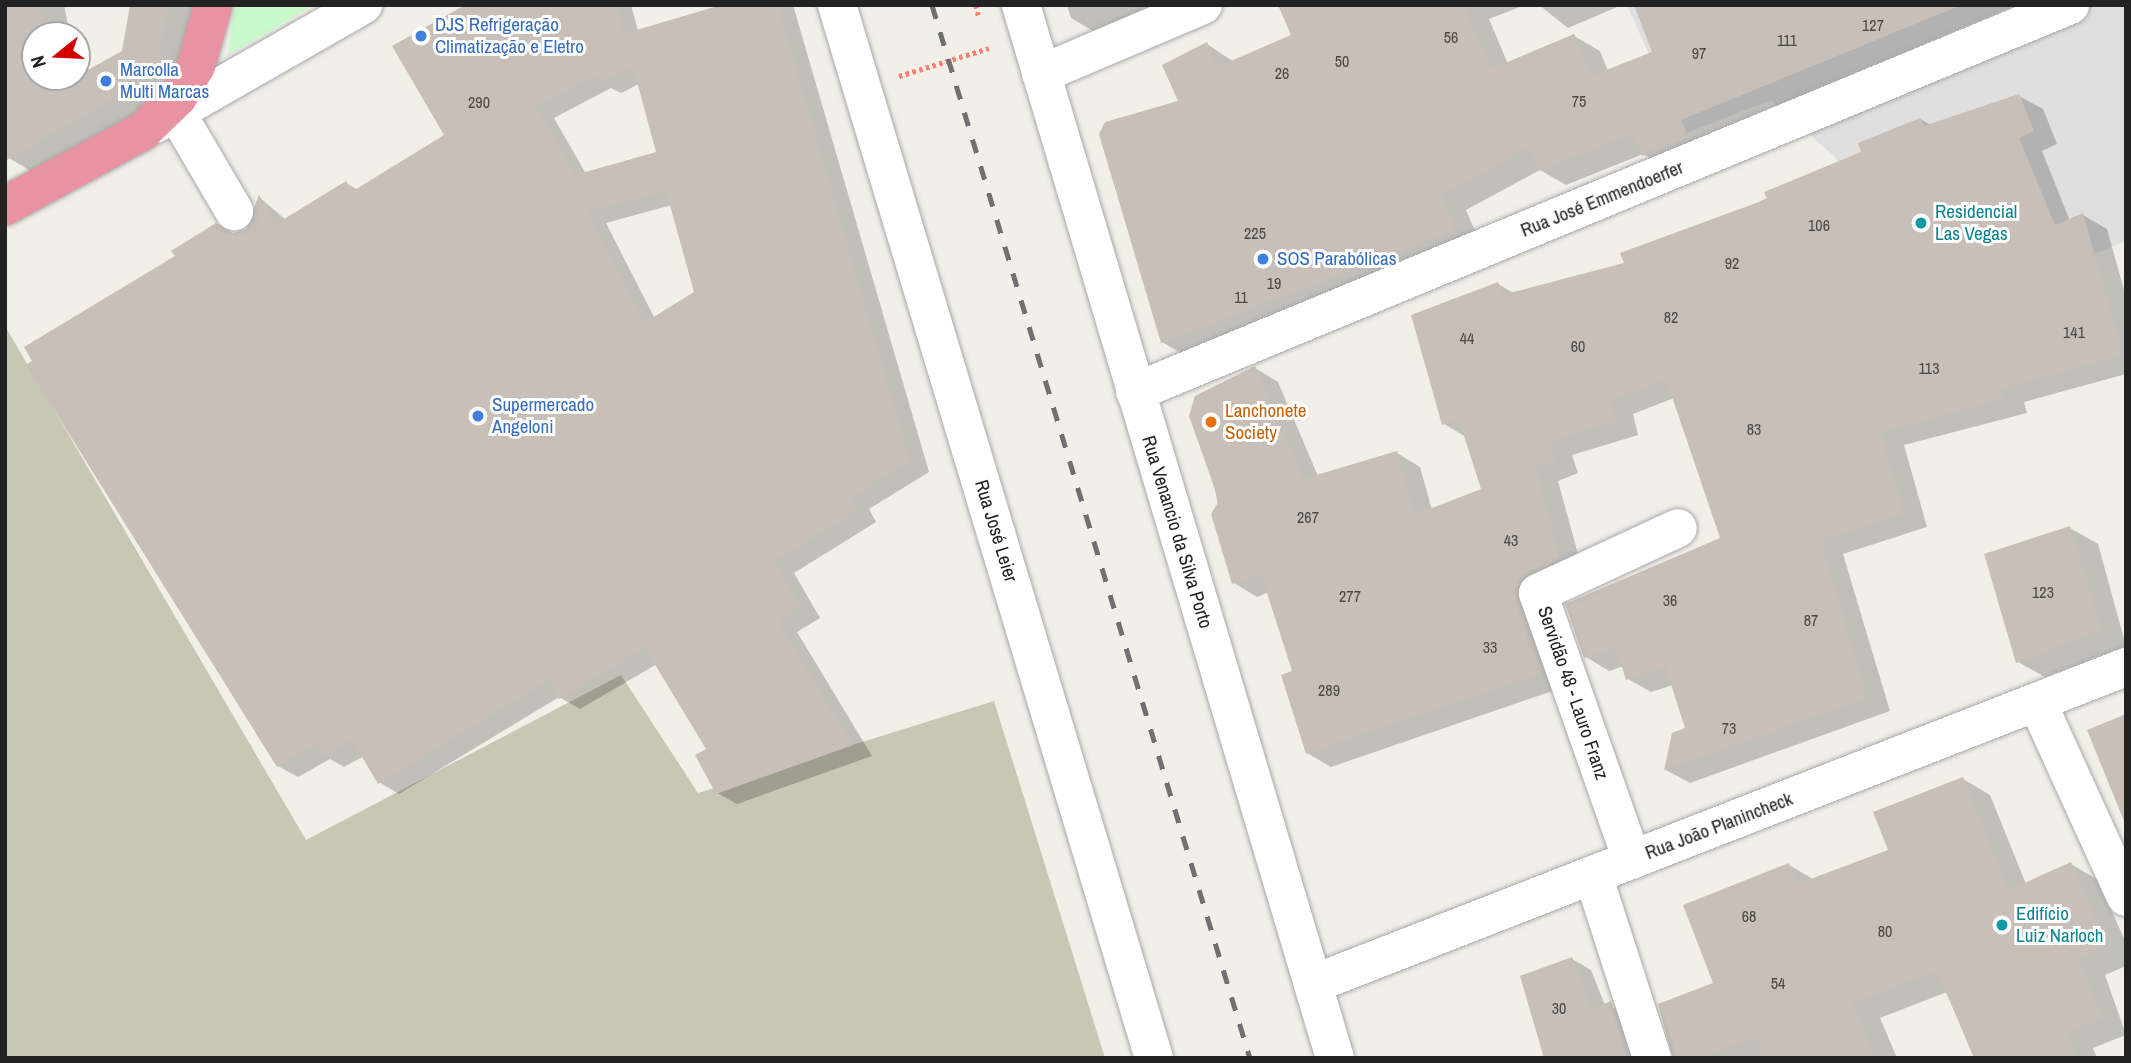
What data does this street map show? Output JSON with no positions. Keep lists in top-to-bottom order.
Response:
{
  "streets": {
    "street": [
      "Rua José Emmendoerfer",
      "Rua José Leier",
      "Rua Venancio da Silva Porto",
      "Servidão 48 - Lauro Franz",
      "Rua João Planincheck"
    ]
  },
  "crossings": [
    ["Rua José Emmendoerfer", "Rua Venancio da Silva Porto"],
    ["Rua Venancio da Silva Porto", "Rua João Planincheck"],
    ["Servidão 48 - Lauro Franz", "Rua João Planincheck"]
  ],
  "places": [
    "DJS Refrigeração Climatização e Eletro",
    "Marcolla Multi Marcas",
    "Residencial Las Vegas",
    "SOS Parabólicas",
    "Supermercado Angeloni",
    "Lanchonete Society",
    "Edifício Luiz Narloch"
  ],
  "house_numbers": [
    "127",
    "56",
    "111",
    "97",
    "50",
    "26",
    "75",
    "290",
    "106",
    "225",
    "92",
    "19",
    "11",
    "82",
    "141",
    "44",
    "60",
    "113",
    "83",
    "267",
    "43",
    "123",
    "277",
    "36",
    "87",
    "33",
    "289",
    "73",
    "68",
    "80",
    "54",
    "30"
  ],
  "north": "left"
}
